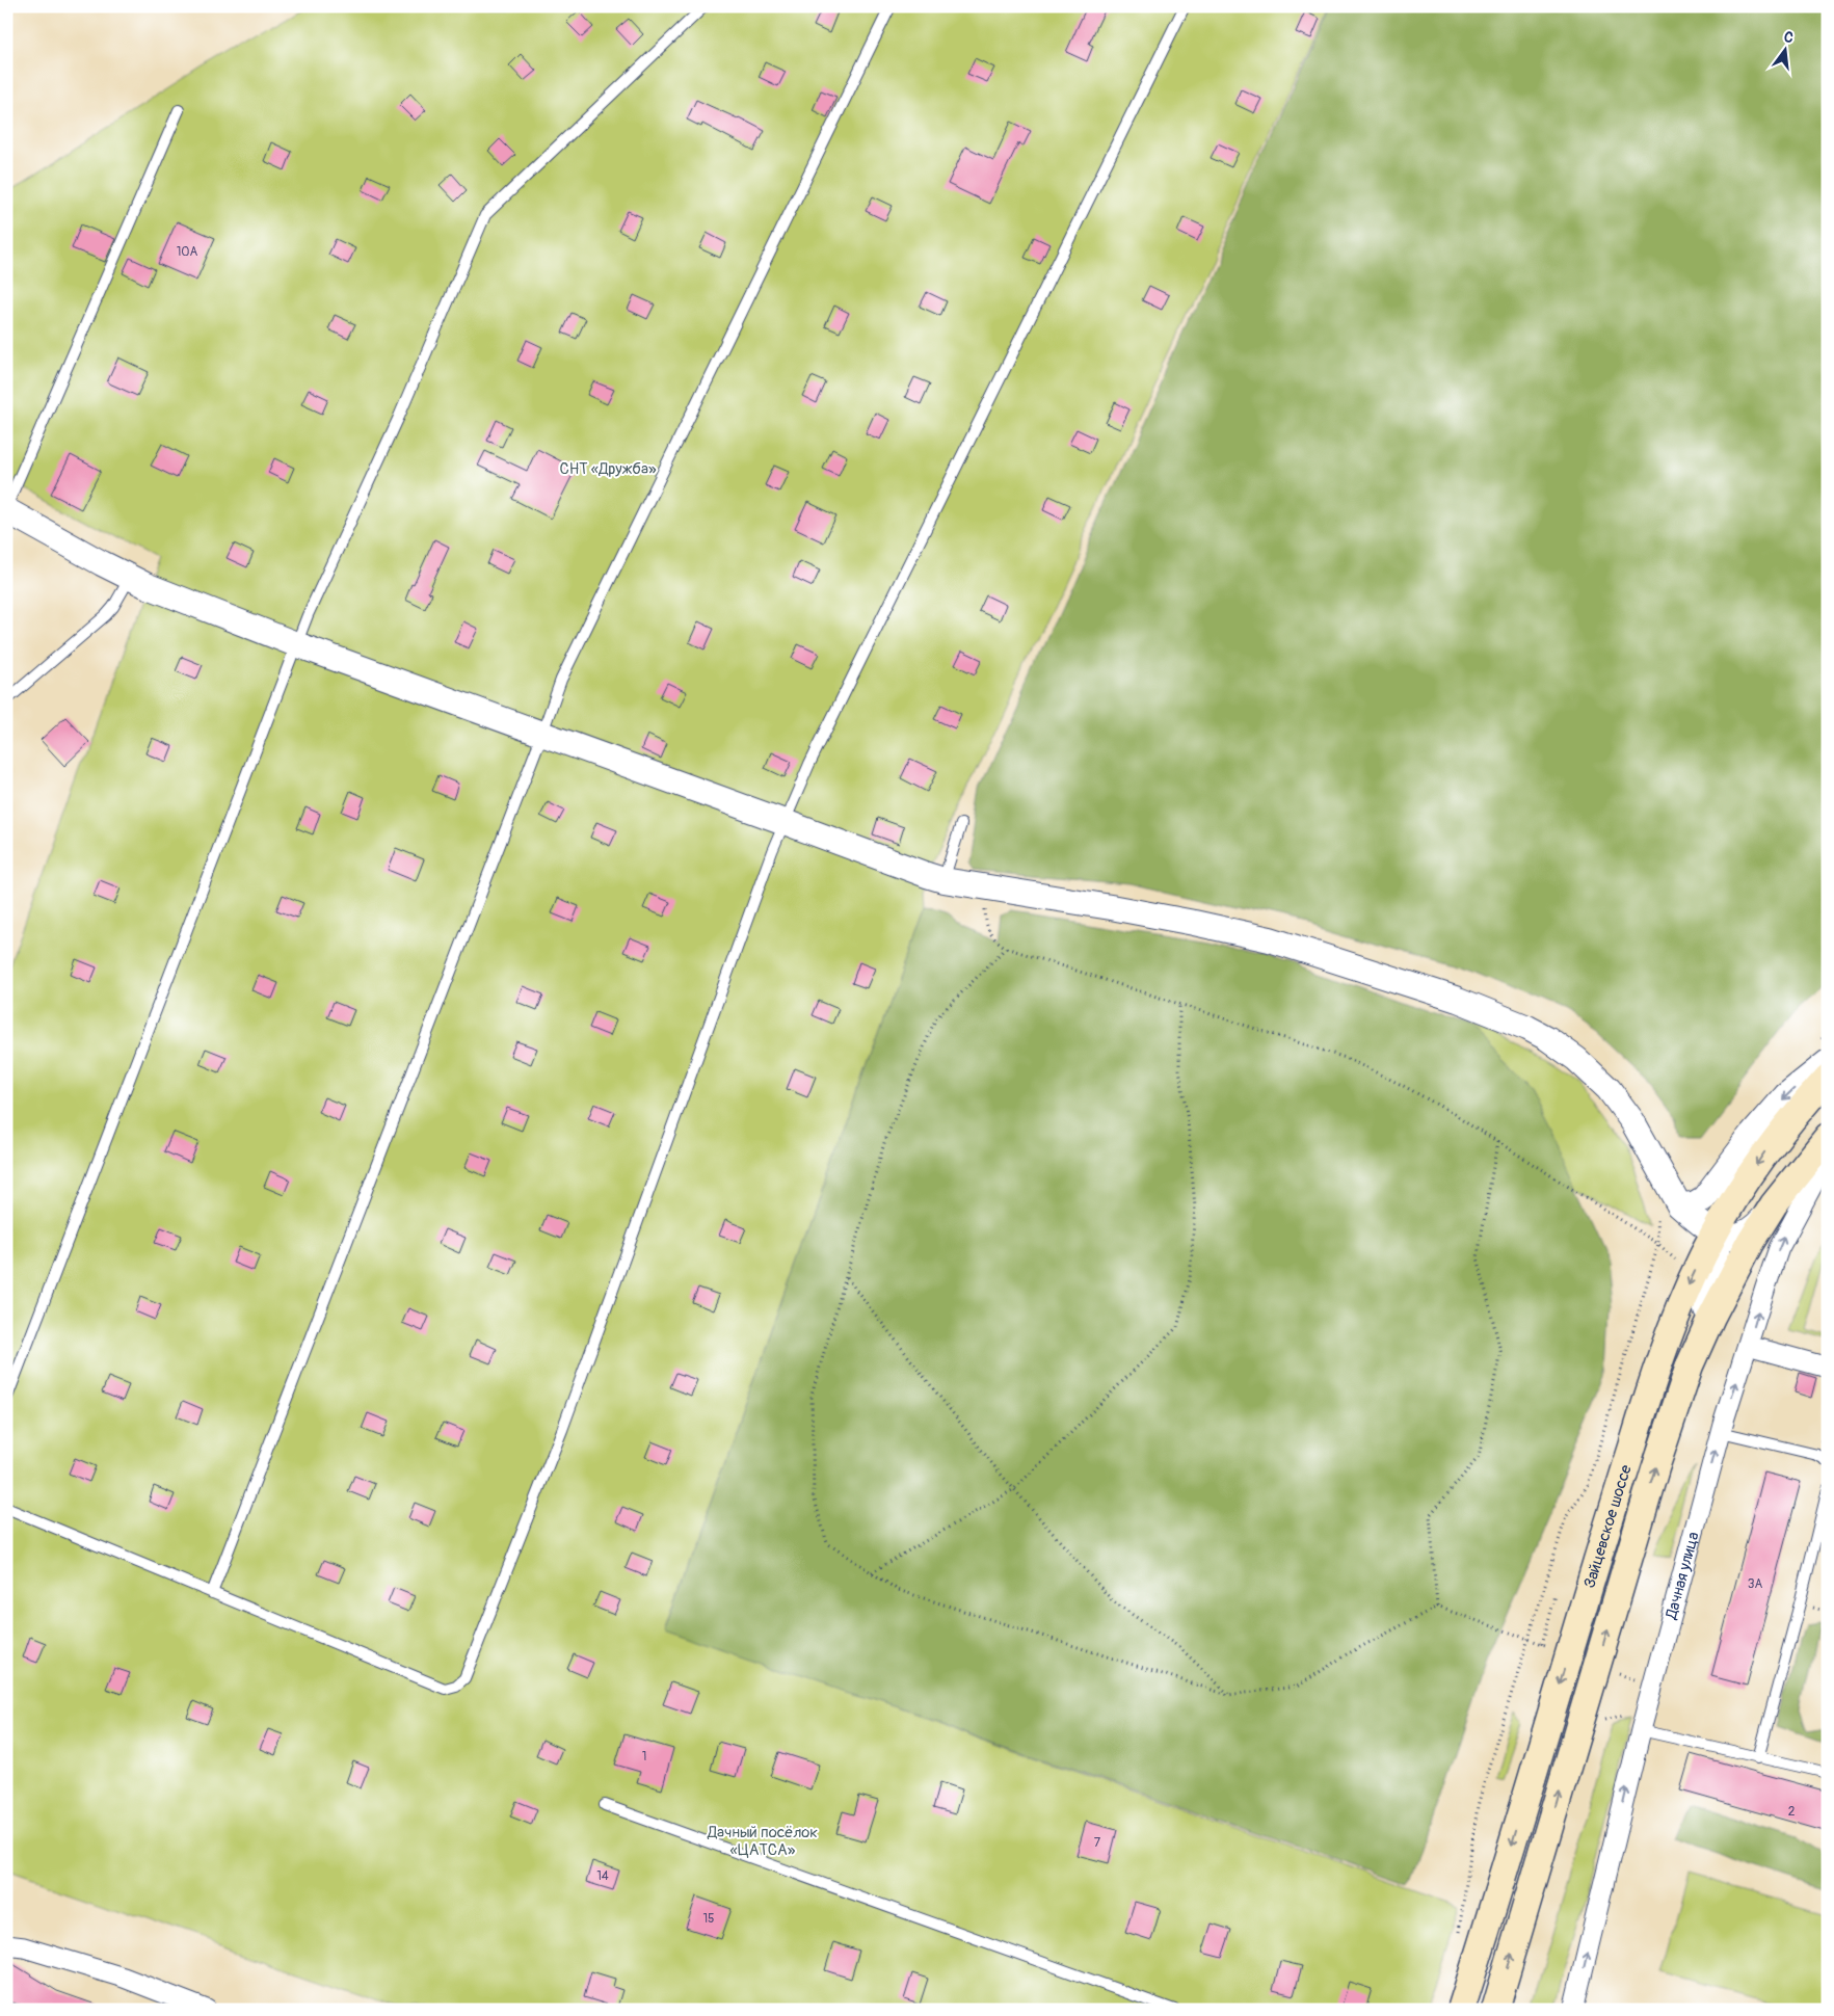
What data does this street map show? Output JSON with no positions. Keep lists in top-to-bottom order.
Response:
{
  "streets": {
    "main road": ["Зайцевское шоссе"],
    "street": ["Дачная улица"]
  },
  "one_way": ["Дачная улица"],
  "parks": ["СНТ «Дружба»", "Дачный посёлок «ЦАТСА»"],
  "house_numbers": [
    "10А",
    "3А",
    "1",
    "2",
    "7",
    "14",
    "15"
  ],
  "north": "top"
}
